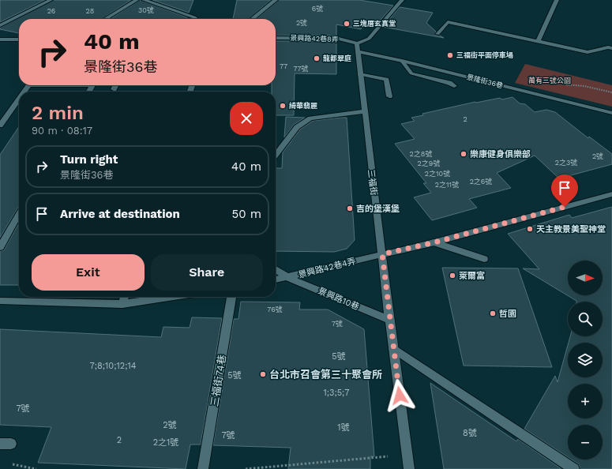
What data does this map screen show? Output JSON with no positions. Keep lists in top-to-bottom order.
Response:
{
  "streets": {
    "street": [
      "景興路42巷8弄",
      "景隆街36巷",
      "三福街",
      "景興路42巷4弄",
      "景興路10巷",
      "三福街74巷"
    ]
  },
  "crossings": [
    ["景興路42巷8弄", "三福街"],
    ["景隆街36巷", "三福街"],
    ["三福街", "景興路42巷4弄"],
    ["景興路42巷4弄", "景興路10巷"]
  ],
  "parks": ["萬有三號公園"],
  "places": [
    "三塊厝玄真堂",
    "三福街平面停車場",
    "龍都翠庭",
    "綺華翡麗",
    "樂康健身俱樂部",
    "吉的堡漢堡",
    "天主教景美聖神堂",
    "萊爾富",
    "哲園",
    "台北市召會第三十聚會所"
  ],
  "house_numbers": [
    "6號",
    "30號",
    "26",
    "28",
    "2號",
    "77",
    "77號",
    "2",
    "2之8號",
    "2號",
    "2之3號",
    "2之9號",
    "2之10號",
    "2之6號",
    "2之11號",
    "76號",
    "7號",
    "5號",
    "7;8;10;12;14",
    "5號",
    "1;3;5;7",
    "7號",
    "2號",
    "1號",
    "8號",
    "7號",
    "2",
    "2之1號"
  ],
  "north": "right",
  "page": {
    "turn": ["40 m", "景隆街36巷"],
    "heading": ["2 min", "90 m · 08:17"],
    "list": [
      {
        "name": "Turn right",
        "note": "景隆街36巷",
        "value": "40 m"
      },
      {
        "name": "Arrive at destination",
        "value": "50 m"
      }
    ],
    "buttons": ["Exit", "Share"],
    "map_buttons": ["+", "−"]
  }
}
